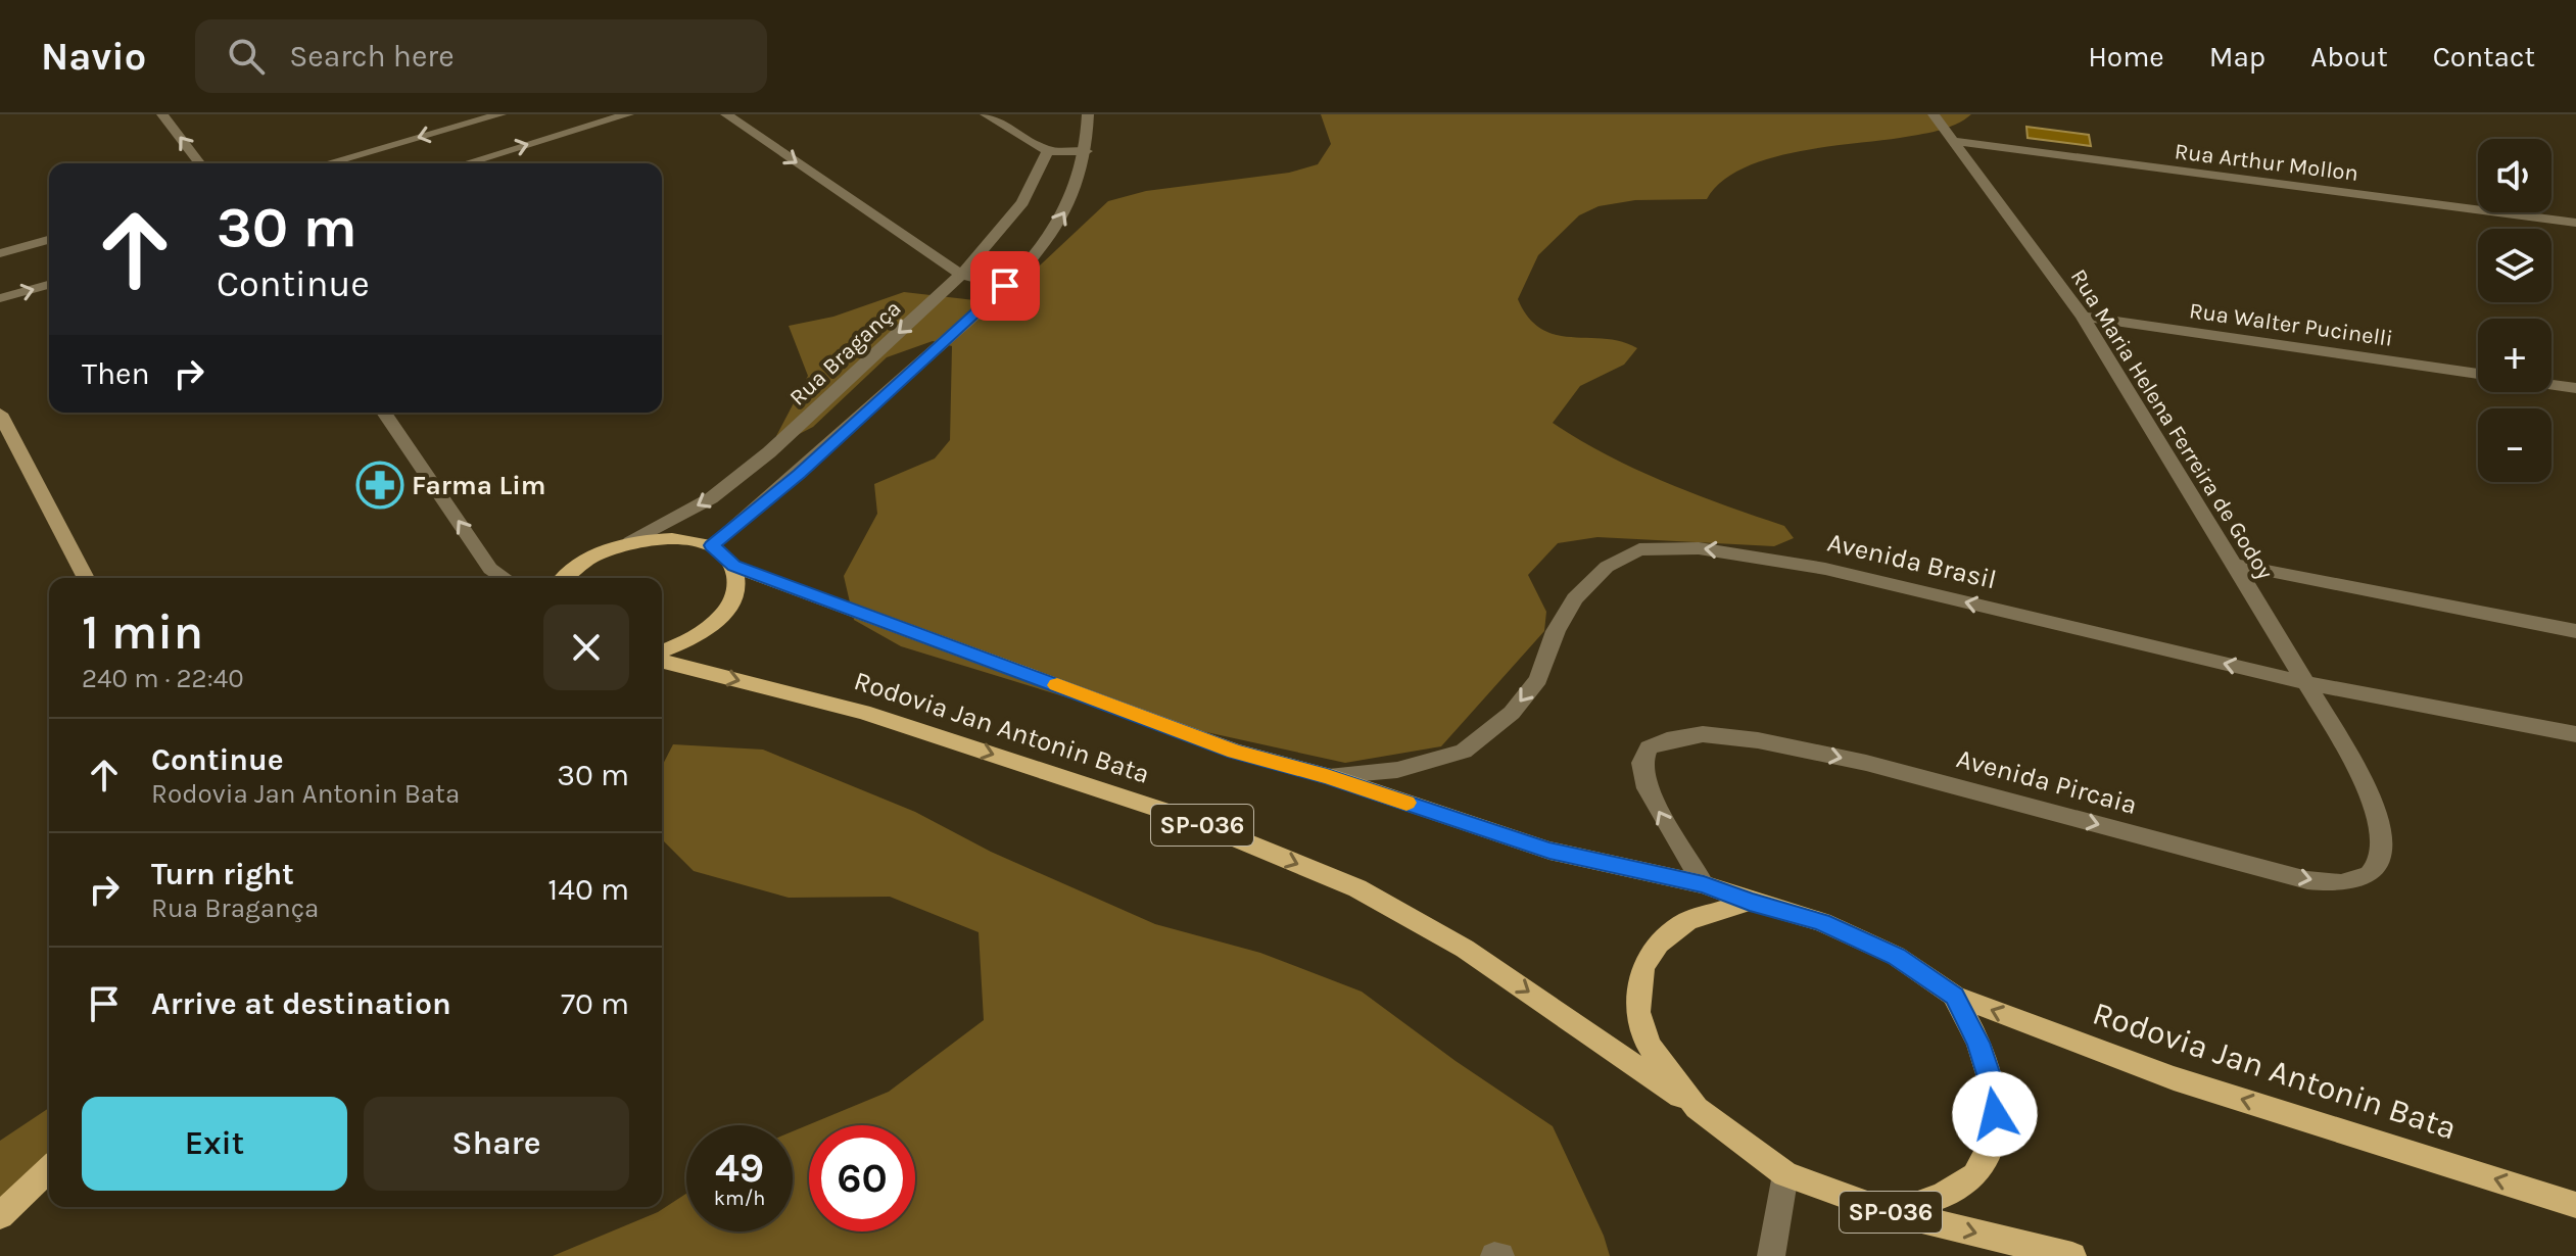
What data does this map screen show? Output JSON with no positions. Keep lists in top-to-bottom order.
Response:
{
  "streets": {
    "main road": ["Rodovia Jan Antonin Bata", "SP-036"],
    "street": [
      "Rua Arthur Mollon",
      "Rua Walter Pucinelli",
      "Rua Bragança",
      "Rua Maria Helena Ferreira de Godoy",
      "Avenida Brasil",
      "Avenida Pircaia"
    ]
  },
  "crossings": [
    ["Rua Arthur Mollon", "Rua Maria Helena Ferreira de Godoy"],
    ["Rua Walter Pucinelli", "Rua Maria Helena Ferreira de Godoy"],
    ["Rua Maria Helena Ferreira de Godoy", "Avenida Brasil"],
    ["Rua Maria Helena Ferreira de Godoy", "Avenida Pircaia"],
    ["Avenida Brasil", "Rodovia Jan Antonin Bata"],
    ["Avenida Brasil", "Avenida Pircaia"],
    ["Rodovia Jan Antonin Bata", "Avenida Pircaia"],
    ["Rodovia Jan Antonin Bata", "SP-036"]
  ],
  "one_way": ["Avenida Brasil"],
  "places": {
    "pharmacy": ["Farma Lim"]
  },
  "page": {
    "header": "Navio",
    "search": "Search here",
    "nav": [
      "Home",
      "Map",
      "About",
      "Contact"
    ],
    "map_buttons": ["+", "−"],
    "turn": ["30 m", "Continue"],
    "then": "Then",
    "heading": ["1 min", "240 m · 22:40"],
    "list": [
      {
        "name": "Continue",
        "note": "Rodovia Jan Antonin Bata",
        "value": "30 m"
      },
      {
        "name": "Turn right",
        "note": "Rua Bragança",
        "value": "140 m"
      },
      {
        "name": "Arrive at destination",
        "value": "70 m"
      }
    ],
    "buttons": ["Exit", "Share"],
    "speed": "49 km/h",
    "limit": "60"
  }
}
